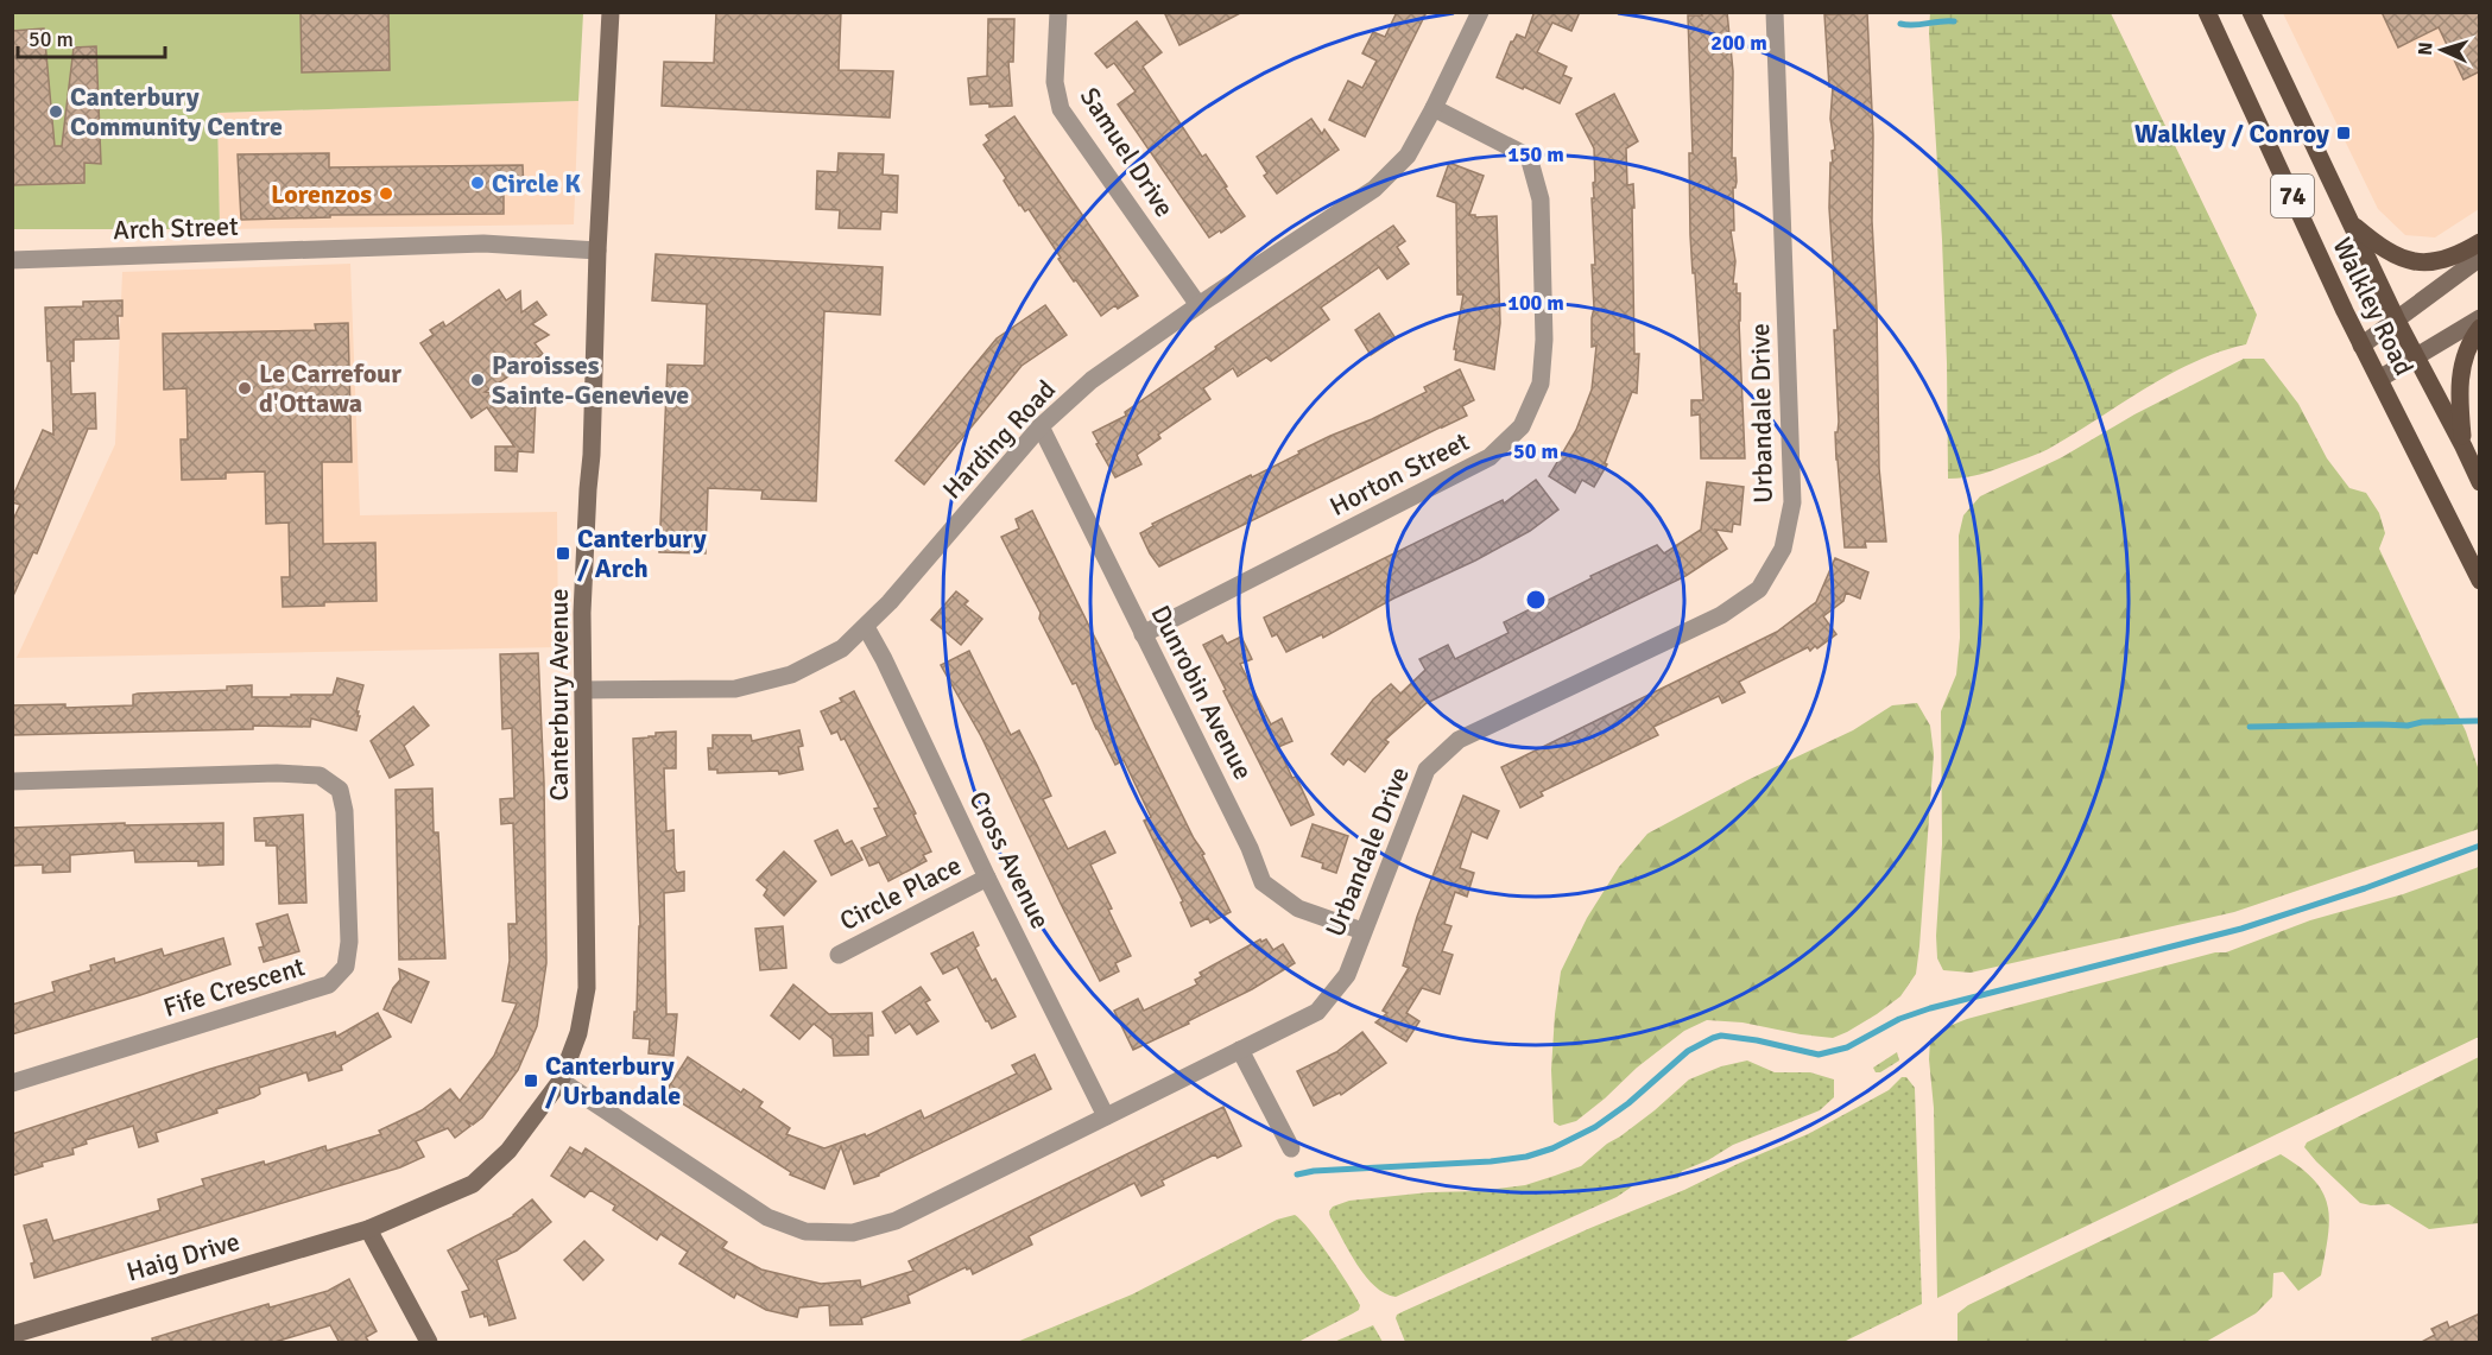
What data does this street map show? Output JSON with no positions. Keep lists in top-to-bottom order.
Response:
{
  "streets": {
    "main road": ["74", "Walkley Road"],
    "street": [
      "Samuel Drive",
      "Arch Street",
      "Urbandale Drive",
      "Harding Road",
      "Horton Street",
      "Dunrobin Avenue",
      "Canterbury Avenue",
      "Cross Avenue",
      "Circle Place",
      "Fife Crescent",
      "Haig Drive"
    ]
  },
  "crossings": [
    ["Samuel Drive", "Harding Road"],
    ["Arch Street", "Canterbury Avenue"],
    ["Urbandale Drive", "Dunrobin Avenue"],
    ["Urbandale Drive", "Canterbury Avenue"],
    ["Urbandale Drive", "Cross Avenue"],
    ["Harding Road", "Horton Street"],
    ["Harding Road", "Dunrobin Avenue"],
    ["Harding Road", "Canterbury Avenue"],
    ["Harding Road", "Cross Avenue"],
    ["Horton Street", "Dunrobin Avenue"],
    ["Canterbury Avenue", "Haig Drive"],
    ["Cross Avenue", "Circle Place"]
  ],
  "places": {
    "other": [
      "Canterbury Community Centre",
      "Circle K",
      "Lorenzos",
      "Paroisses Sainte-Genevieve",
      "Le Carrefour d'Ottawa"
    ],
    "transit": ["Walkley / Conroy", "Canterbury / Arch", "Canterbury / Urbandale"]
  },
  "scale_bar": "50 m",
  "north": "left",
  "rings": [
    "200 m",
    "150 m",
    "100 m",
    "50 m"
  ]
}
